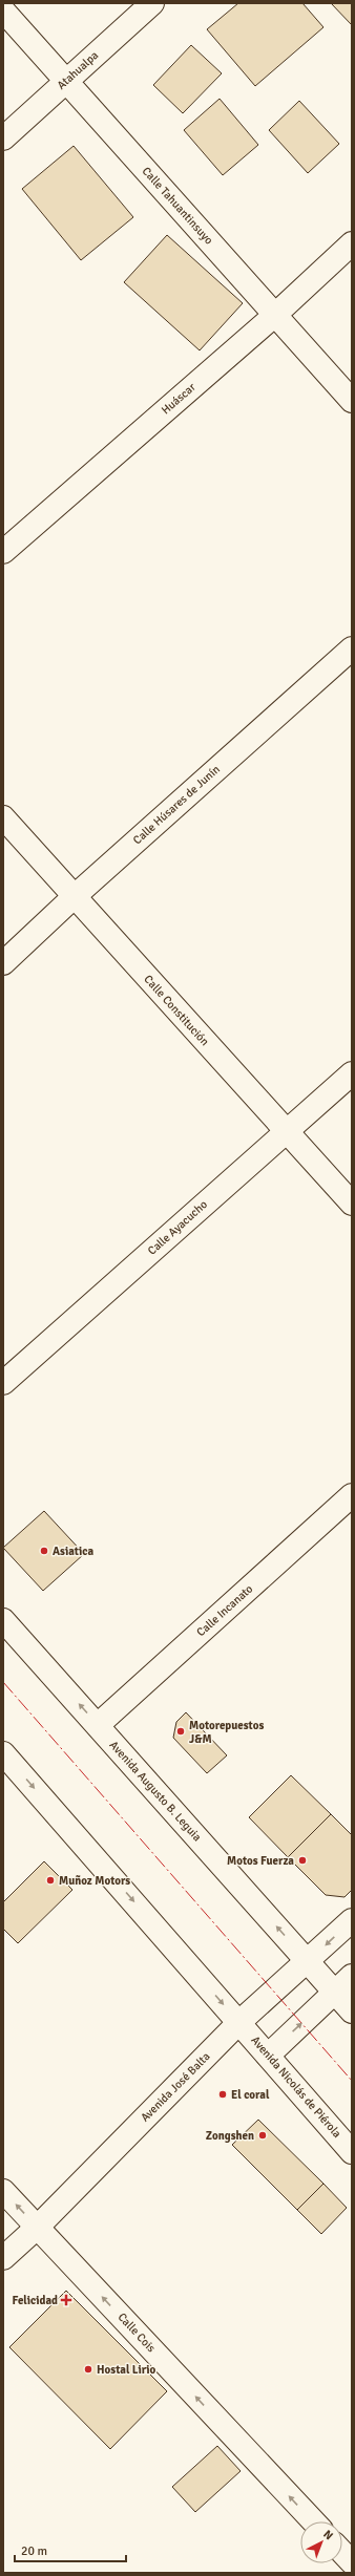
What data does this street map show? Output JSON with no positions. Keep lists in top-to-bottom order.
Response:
{
  "streets": {
    "street": [
      "Atahualpa",
      "Calle Tahuantinsuyo",
      "Huáscar",
      "Calle Húsares de Junín",
      "Calle Constitución",
      "Calle Ayacucho",
      "Calle Incanato",
      "Avenida Augusto B. Leguia",
      "Avenida José Balta",
      "Avenida Nicolás de Piérola",
      "Calle Cois"
    ]
  },
  "crossings": [
    ["Atahualpa", "Calle Tahuantinsuyo"],
    ["Calle Tahuantinsuyo", "Huáscar"],
    ["Calle Húsares de Junín", "Calle Constitución"],
    ["Calle Constitución", "Calle Ayacucho"],
    ["Calle Incanato", "Avenida Augusto B. Leguia"],
    ["Avenida Augusto B. Leguia", "Avenida José Balta"],
    ["Avenida José Balta", "Avenida Nicolás de Piérola"],
    ["Avenida José Balta", "Calle Cois"]
  ],
  "one_way": ["Calle Cois"],
  "places": {
    "other": [
      "Asiatica",
      "Motorepuestos J&M",
      "Motos Fuerza",
      "Muñoz Motors",
      "El coral",
      "Zongshen",
      "Hostal Lirio"
    ],
    "health": ["Felicidad"]
  },
  "scale_bar": "20 m",
  "north": "top right"
}
